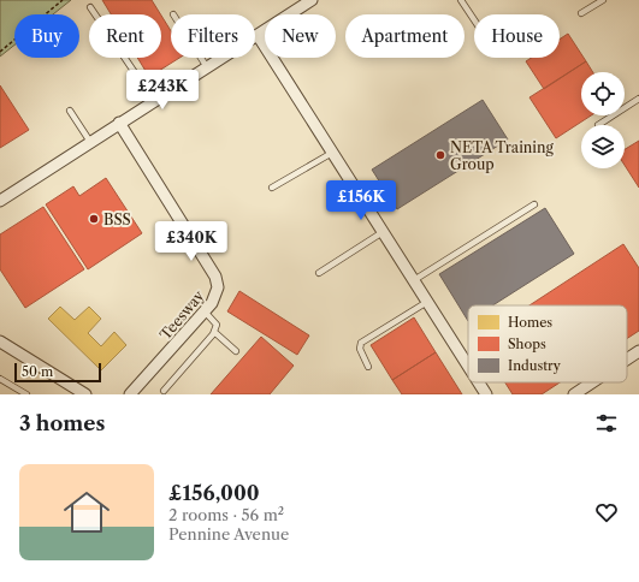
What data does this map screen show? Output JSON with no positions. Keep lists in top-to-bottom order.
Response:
{
  "streets": {
    "street": ["Teesway"]
  },
  "places": ["NETA Training Group", "BSS"],
  "legend": ["Homes", "Shops", "Industry"],
  "scale_bar": "50 m",
  "page": {
    "chip": [
      "Buy",
      "Rent",
      "Filters",
      "New",
      "Apartment",
      "House"
    ],
    "price": ["£243K", "£156K", "£340K"],
    "scale": "50 m",
    "heading": "3 homes",
    "list": [
      {
        "name": "£156,000",
        "note": "2 rooms · 56 m² · Pennine Avenue"
      }
    ]
  }
}
